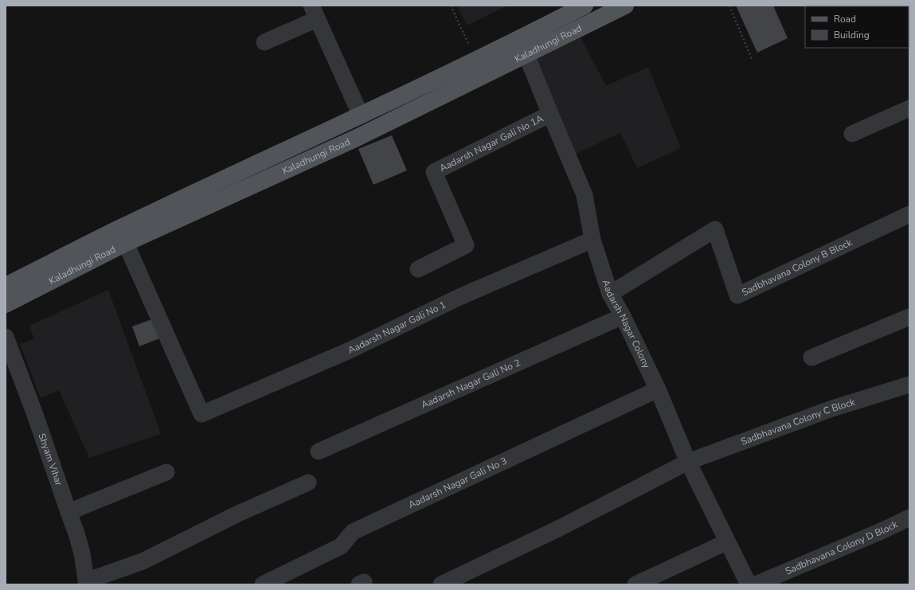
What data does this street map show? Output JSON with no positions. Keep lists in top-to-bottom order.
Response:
{
  "streets": {
    "main road": ["Kaladhungi Road"],
    "street": [
      "Aadarsh Nagar Gali No 1A",
      "Sadbhavana Colony B Block",
      "Aadarsh Nagar Colony",
      "Aadarsh Nagar Gali No 1",
      "Aadarsh Nagar Gali No 2",
      "Sadbhavana Colony C Block",
      "Shyam Vihar",
      "Aadarsh Nagar Gali No 3",
      "Sadbhavana Colony D Block"
    ]
  },
  "crossings": [
    ["Kaladhungi Road", "Aadarsh Nagar Colony"],
    ["Kaladhungi Road", "Aadarsh Nagar Gali No 1"],
    ["Aadarsh Nagar Gali No 1A", "Aadarsh Nagar Colony"],
    ["Sadbhavana Colony B Block", "Aadarsh Nagar Colony"],
    ["Aadarsh Nagar Colony", "Aadarsh Nagar Gali No 1"],
    ["Aadarsh Nagar Colony", "Aadarsh Nagar Gali No 2"],
    ["Aadarsh Nagar Colony", "Sadbhavana Colony C Block"],
    ["Aadarsh Nagar Colony", "Aadarsh Nagar Gali No 3"]
  ],
  "legend": ["Road", "Building"]
}
